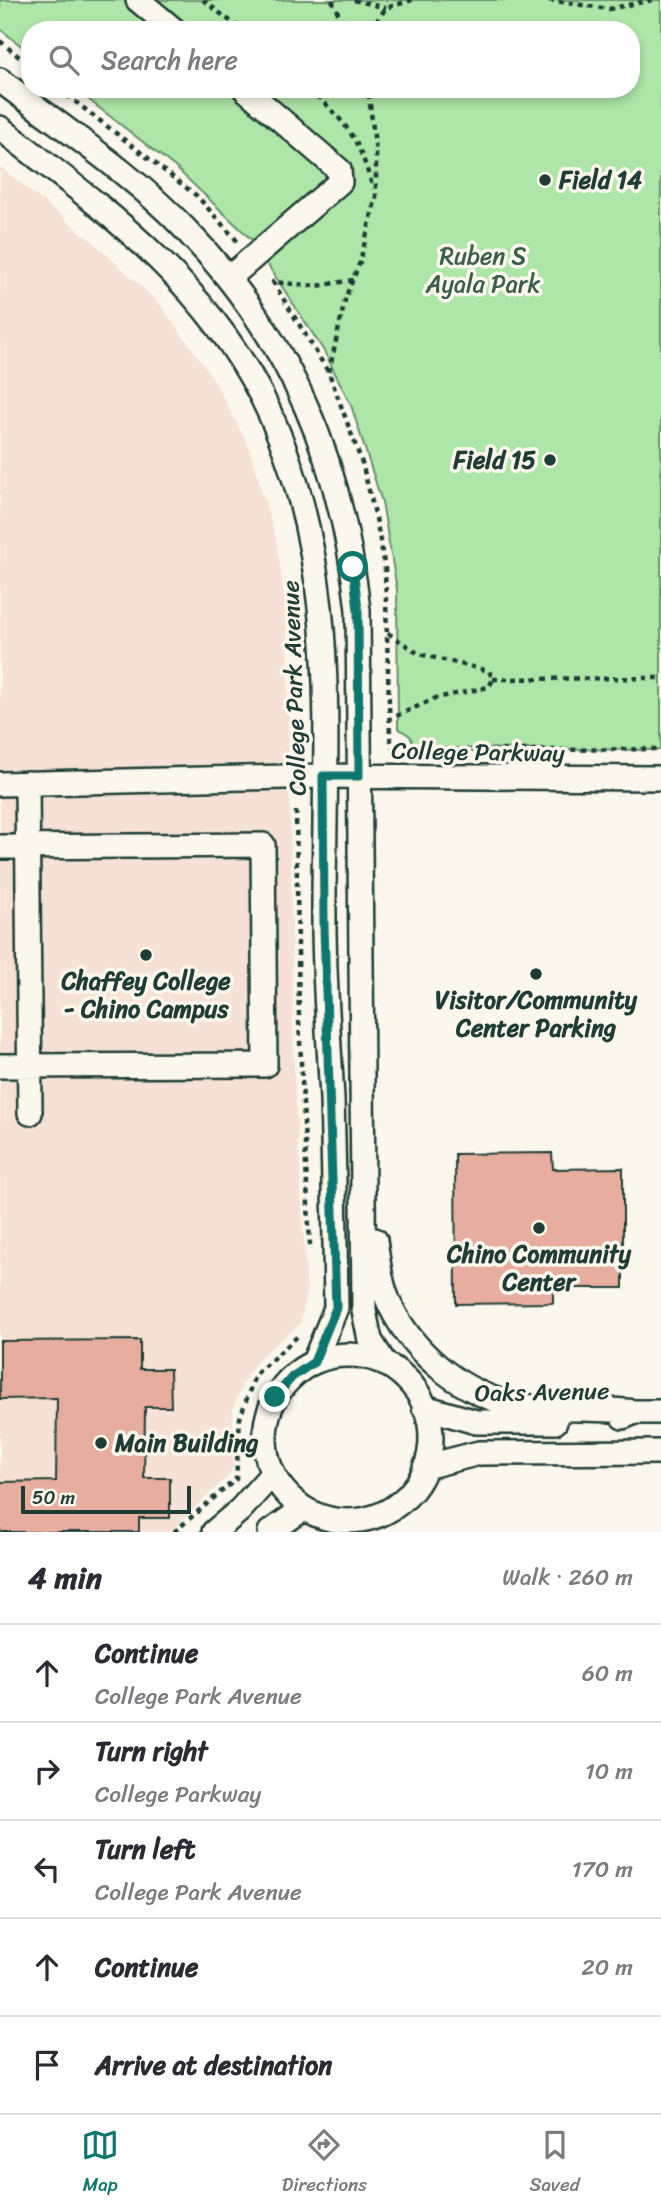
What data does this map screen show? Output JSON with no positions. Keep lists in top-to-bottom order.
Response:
{
  "streets": {
    "street": ["College Park Avenue", "College Parkway", "Oaks Avenue"]
  },
  "crossings": [
    ["College Park Avenue", "College Parkway"],
    ["College Park Avenue", "Oaks Avenue"]
  ],
  "parks": ["Ruben S Ayala Park"],
  "places": [
    "Field 14",
    "Field 15",
    "Chaffey College - Chino Campus",
    "Visitor/Community Center Parking",
    "Chino Community Center",
    "Main Building"
  ],
  "scale_bar": "50 m",
  "page": {
    "search": "Search here",
    "scale": "50 m",
    "heading": ["4 min", "Walk · 260 m"],
    "list": [
      ["Continue", "College Park Avenue", "60 m"],
      ["Turn right", "College Parkway", "10 m"],
      ["Turn left", "College Park Avenue", "170 m"],
      ["Continue", "20 m"],
      "Arrive at destination"
    ],
    "nav": ["Map", "Directions", "Saved"]
  }
}
